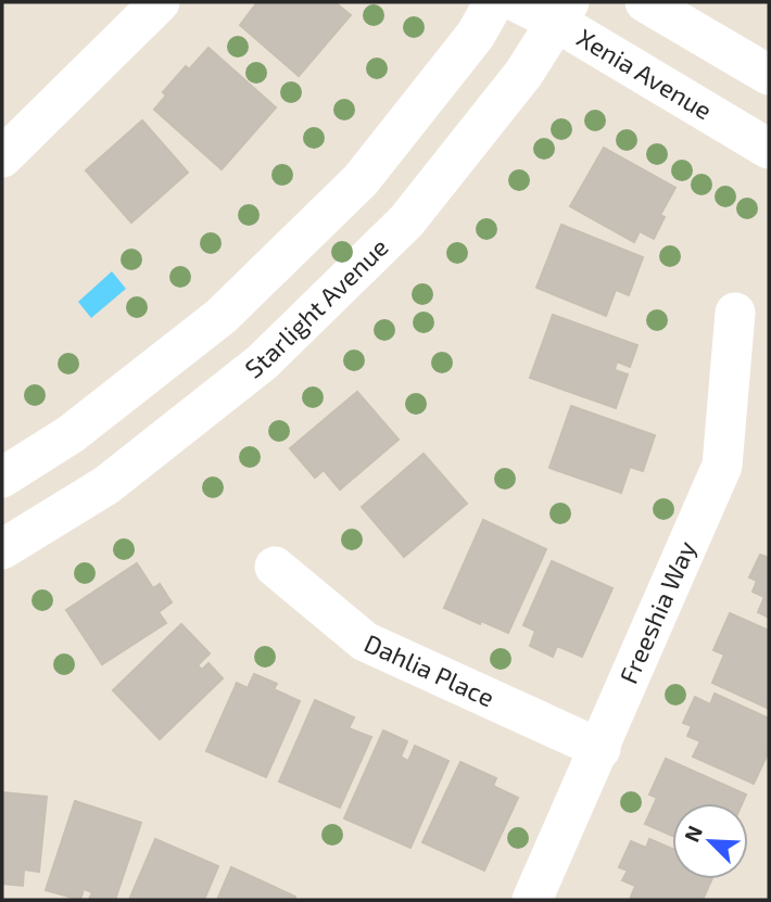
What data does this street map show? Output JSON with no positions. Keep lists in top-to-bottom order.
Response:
{
  "streets": {
    "street": [
      "Xenia Avenue",
      "Starlight Avenue",
      "Freeshia Way",
      "Dahlia Place"
    ]
  },
  "crossings": [
    ["Xenia Avenue", "Starlight Avenue"],
    ["Freeshia Way", "Dahlia Place"]
  ],
  "north": "top left"
}
